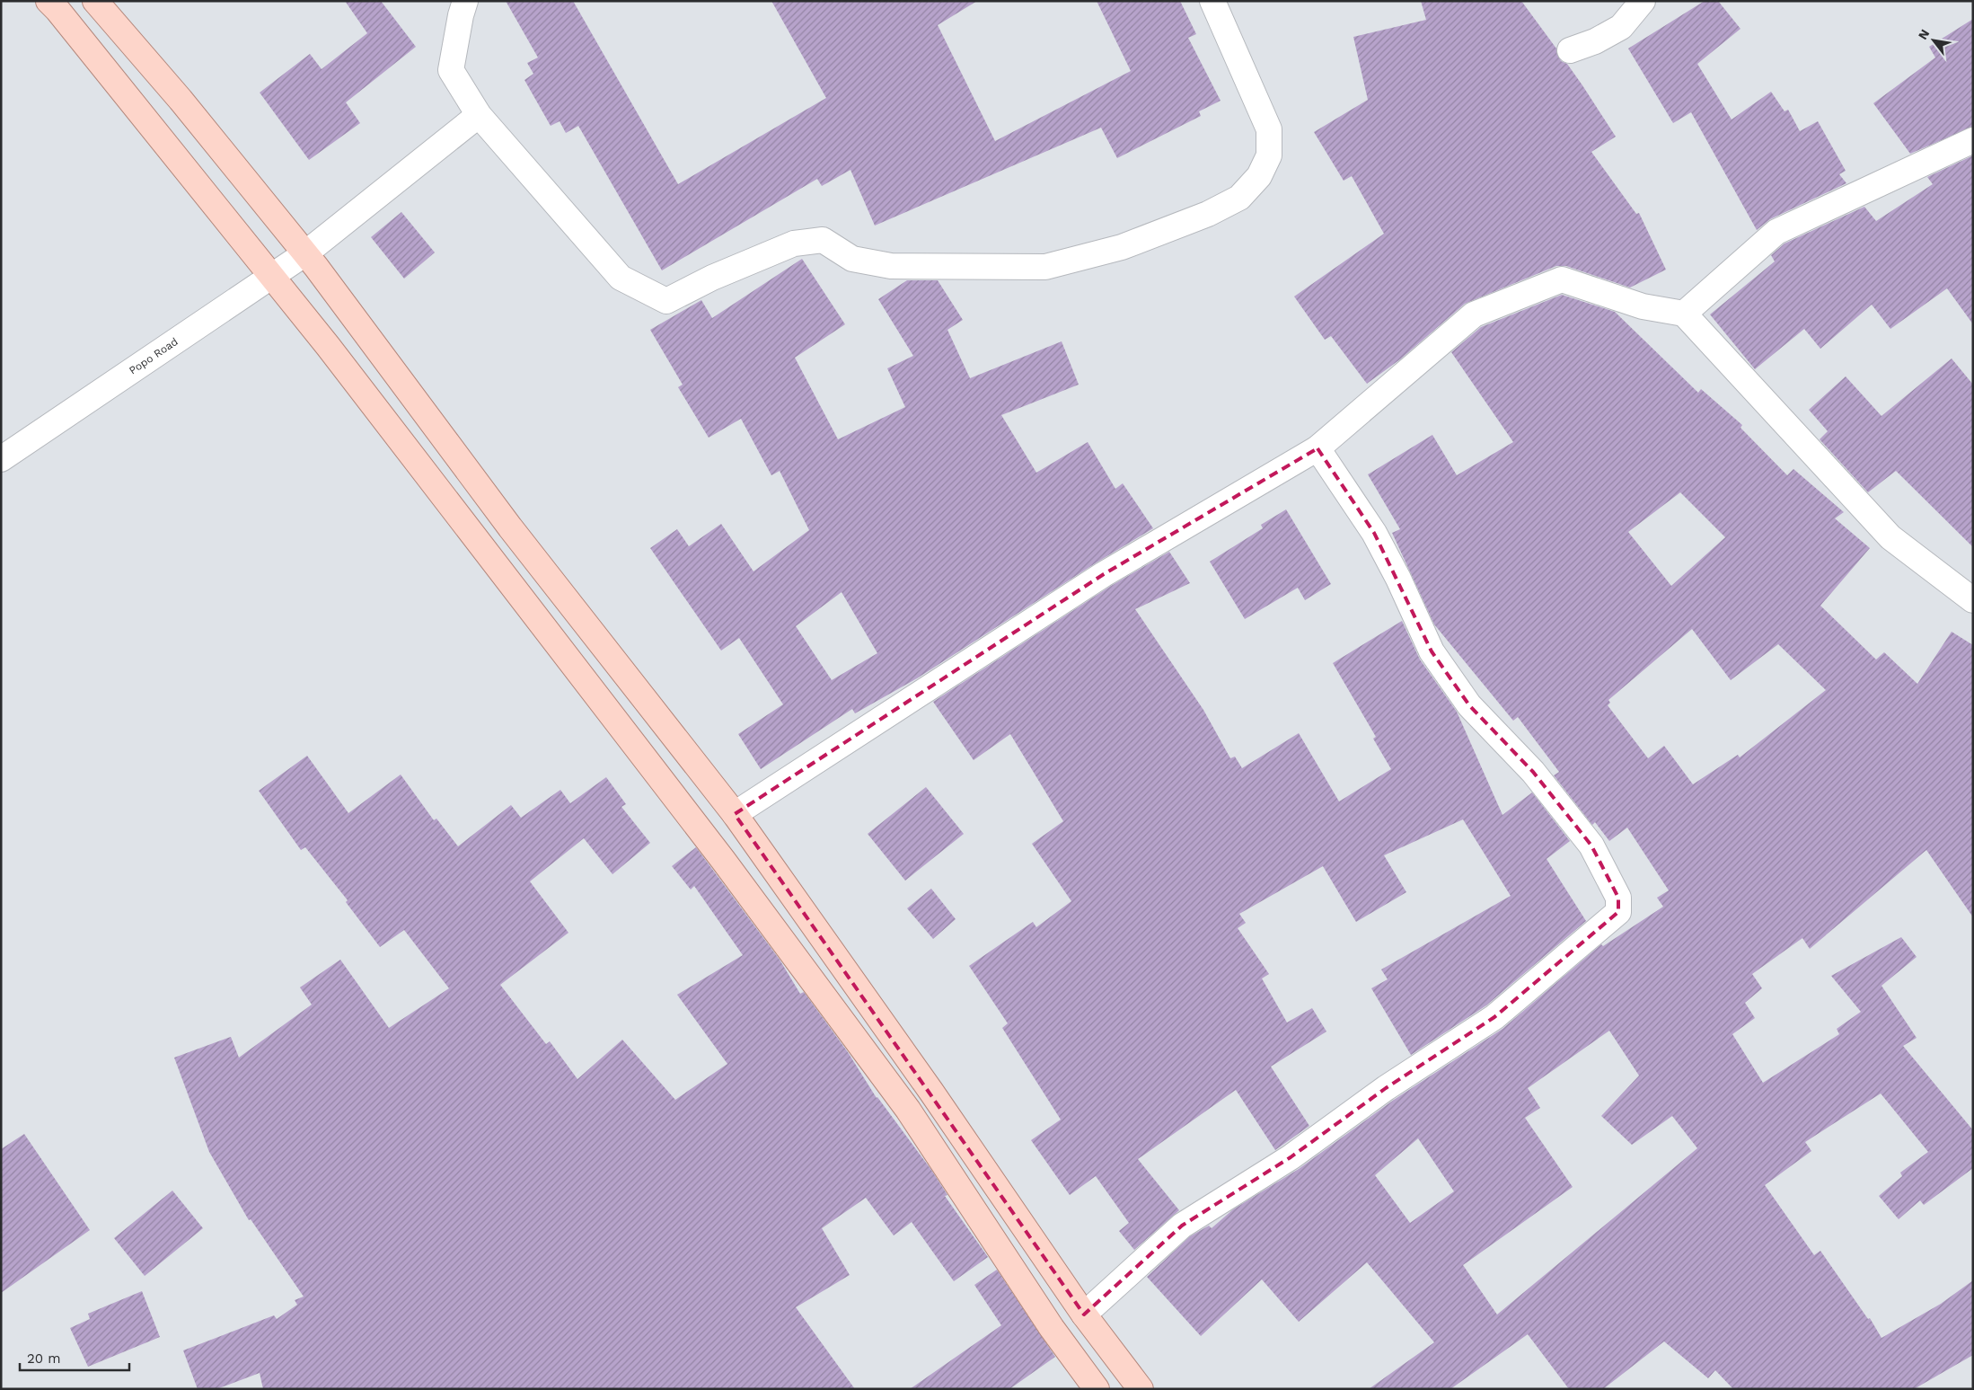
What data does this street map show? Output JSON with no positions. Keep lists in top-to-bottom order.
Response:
{
  "streets": {
    "street": ["Popo Road"]
  },
  "scale_bar": "20 m",
  "north": "top left"
}
